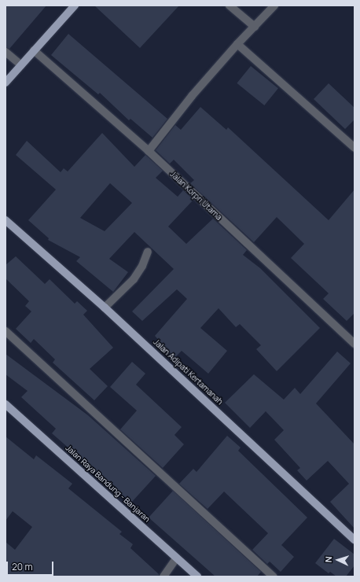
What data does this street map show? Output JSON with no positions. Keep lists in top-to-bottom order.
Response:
{
  "streets": {
    "main road": ["Jalan Adipati Kertamanah", "Jalan Raya Bandung - Banjaran"],
    "street": ["Jalan Korpri Utama"]
  },
  "scale_bar": "20 m",
  "north": "left"
}
